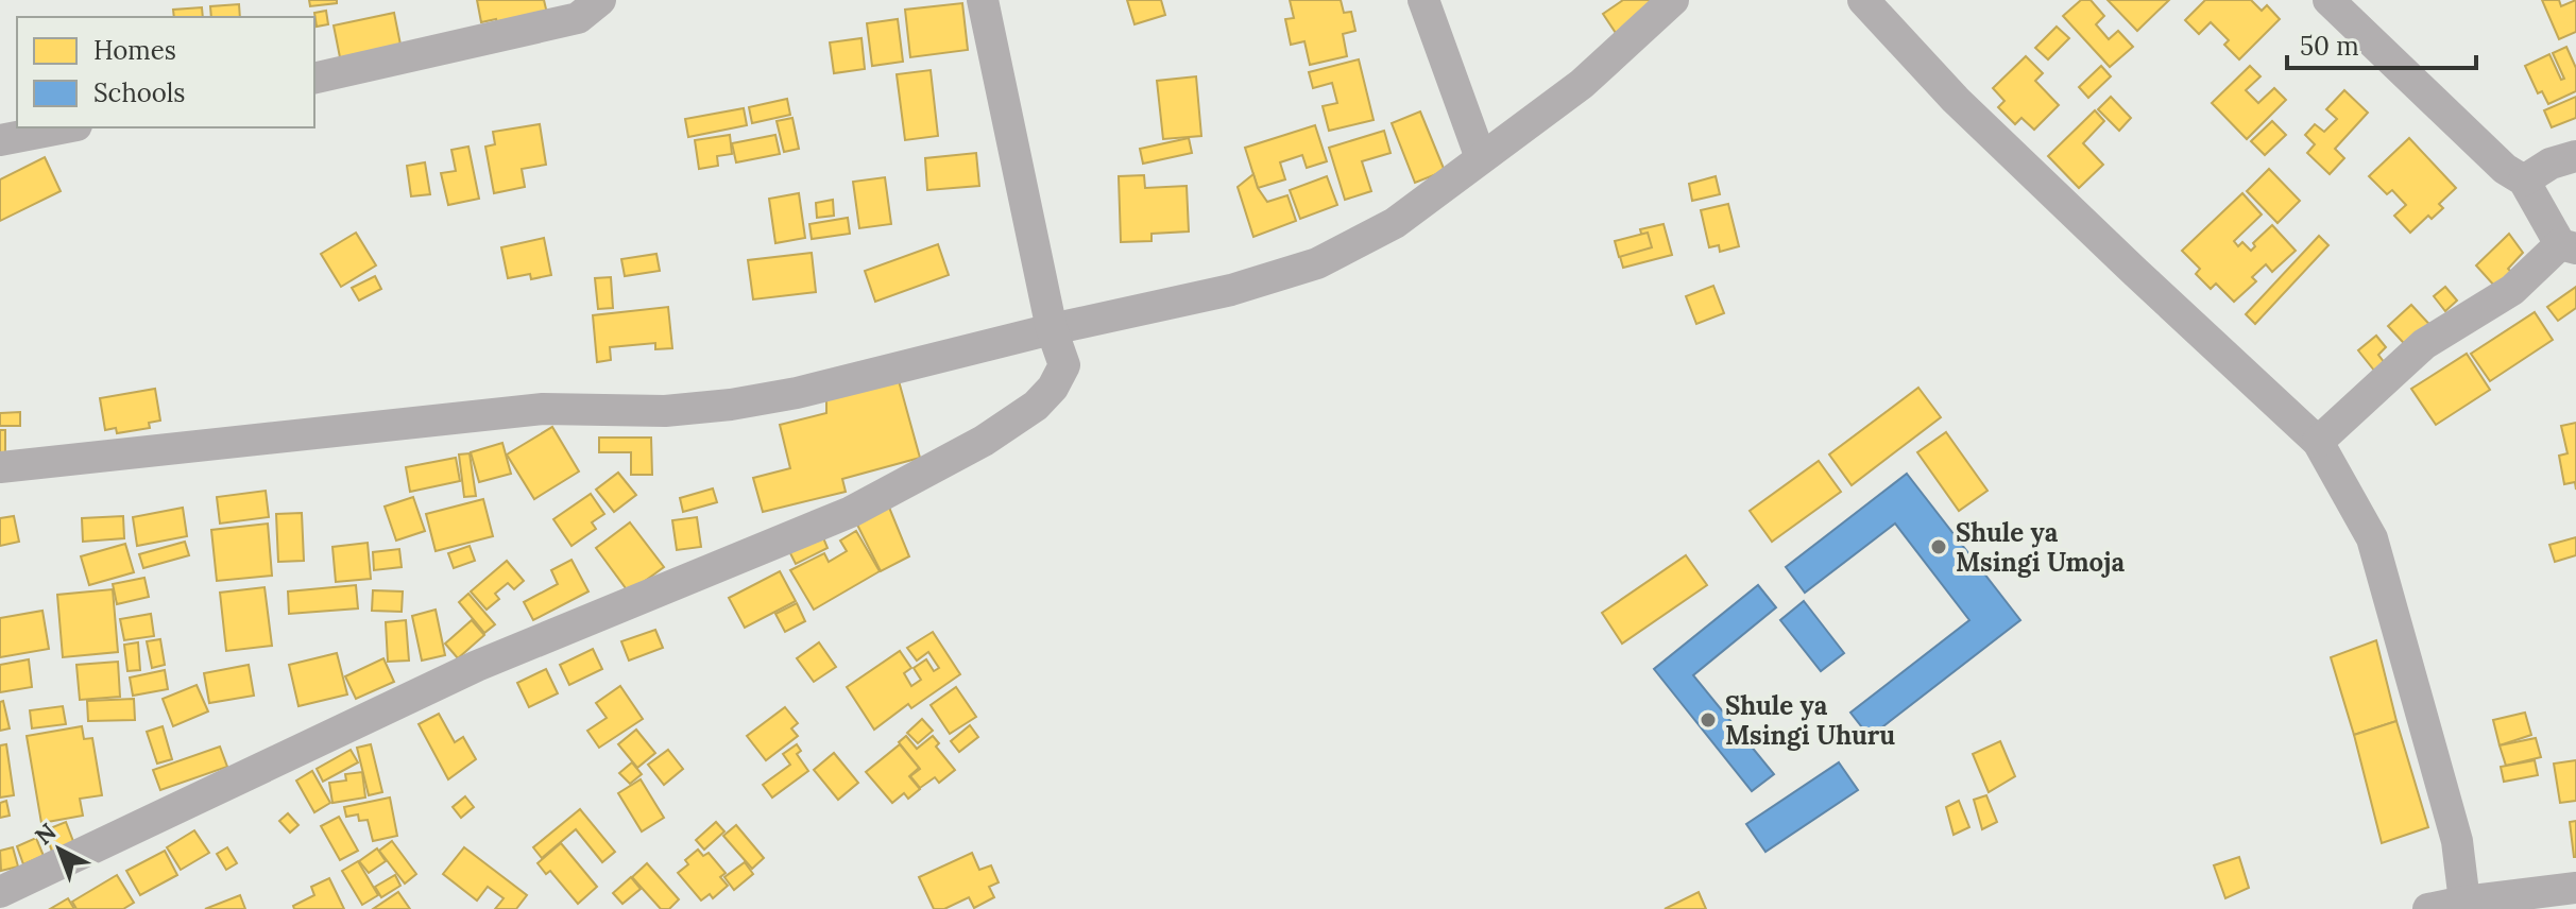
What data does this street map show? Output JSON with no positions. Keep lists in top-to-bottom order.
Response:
{
  "places": ["Shule ya Msingi Umoja", "Shule ya Msingi Uhuru"],
  "legend": ["Homes", "Schools"],
  "scale_bar": "50 m",
  "north": "top left"
}
